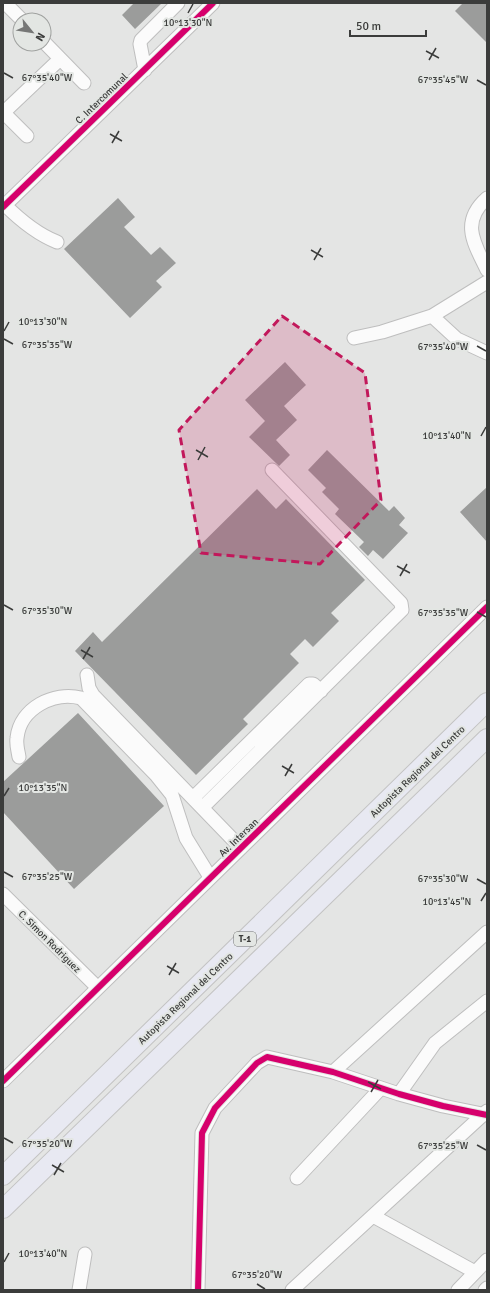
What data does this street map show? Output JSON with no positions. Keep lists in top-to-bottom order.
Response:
{
  "streets": {
    "highway": ["Autopista Regional del Centro", "T-1"],
    "street": ["C. Intercomunal", "Av. Intersan", "C. Simon Rodriguez"]
  },
  "crossings": [
    ["Av. Intersan", "C. Simon Rodriguez"]
  ],
  "scale_bar": "50 m",
  "north": "bottom right",
  "coordinates": [
    "10°13'30\"N",
    "67°35'40\"W",
    "67°35'45\"W",
    "67°35'35\"W",
    "10°13'40\"N",
    "67°35'30\"W",
    "10°13'35\"N",
    "67°35'25\"W",
    "10°13'45\"N",
    "67°35'20\"W"
  ]
}
